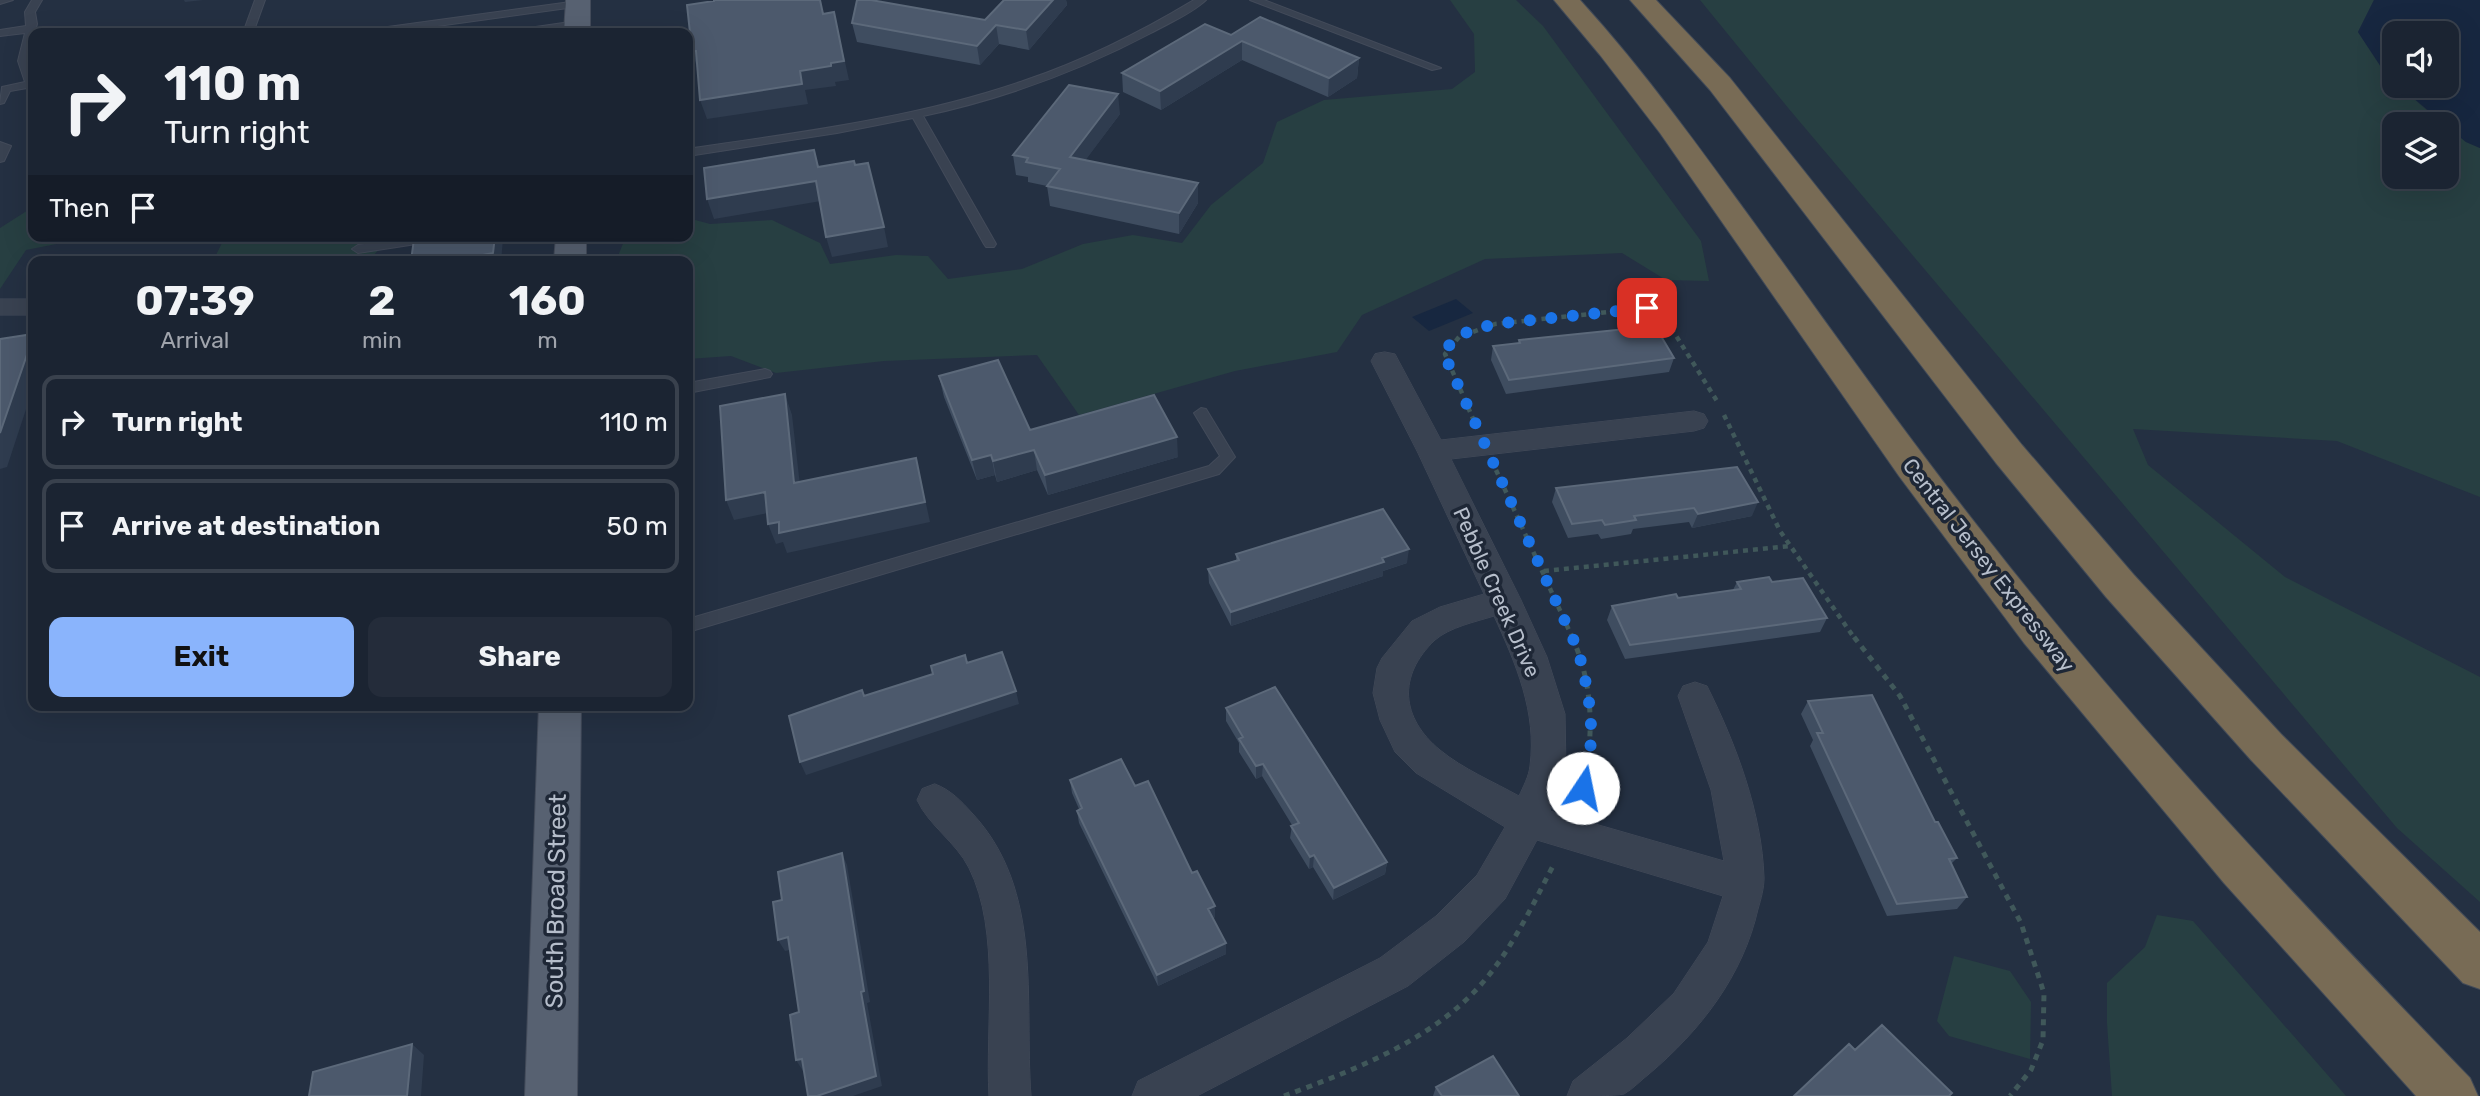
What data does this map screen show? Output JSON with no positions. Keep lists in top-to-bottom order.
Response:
{
  "streets": {
    "highway": ["Central Jersey Expressway"],
    "main road": ["South Broad Street"],
    "street": ["Pebble Creek Drive"]
  },
  "page": {
    "turn": ["110 m", "Turn right"],
    "then": "Then",
    "eta": [
      "07:39",
      "Arrival",
      "2",
      "min",
      "160",
      "m"
    ],
    "list": [
      {
        "name": "Turn right",
        "value": "110 m"
      },
      {
        "name": "Arrive at destination",
        "value": "50 m"
      }
    ],
    "buttons": ["Exit", "Share"]
  }
}
